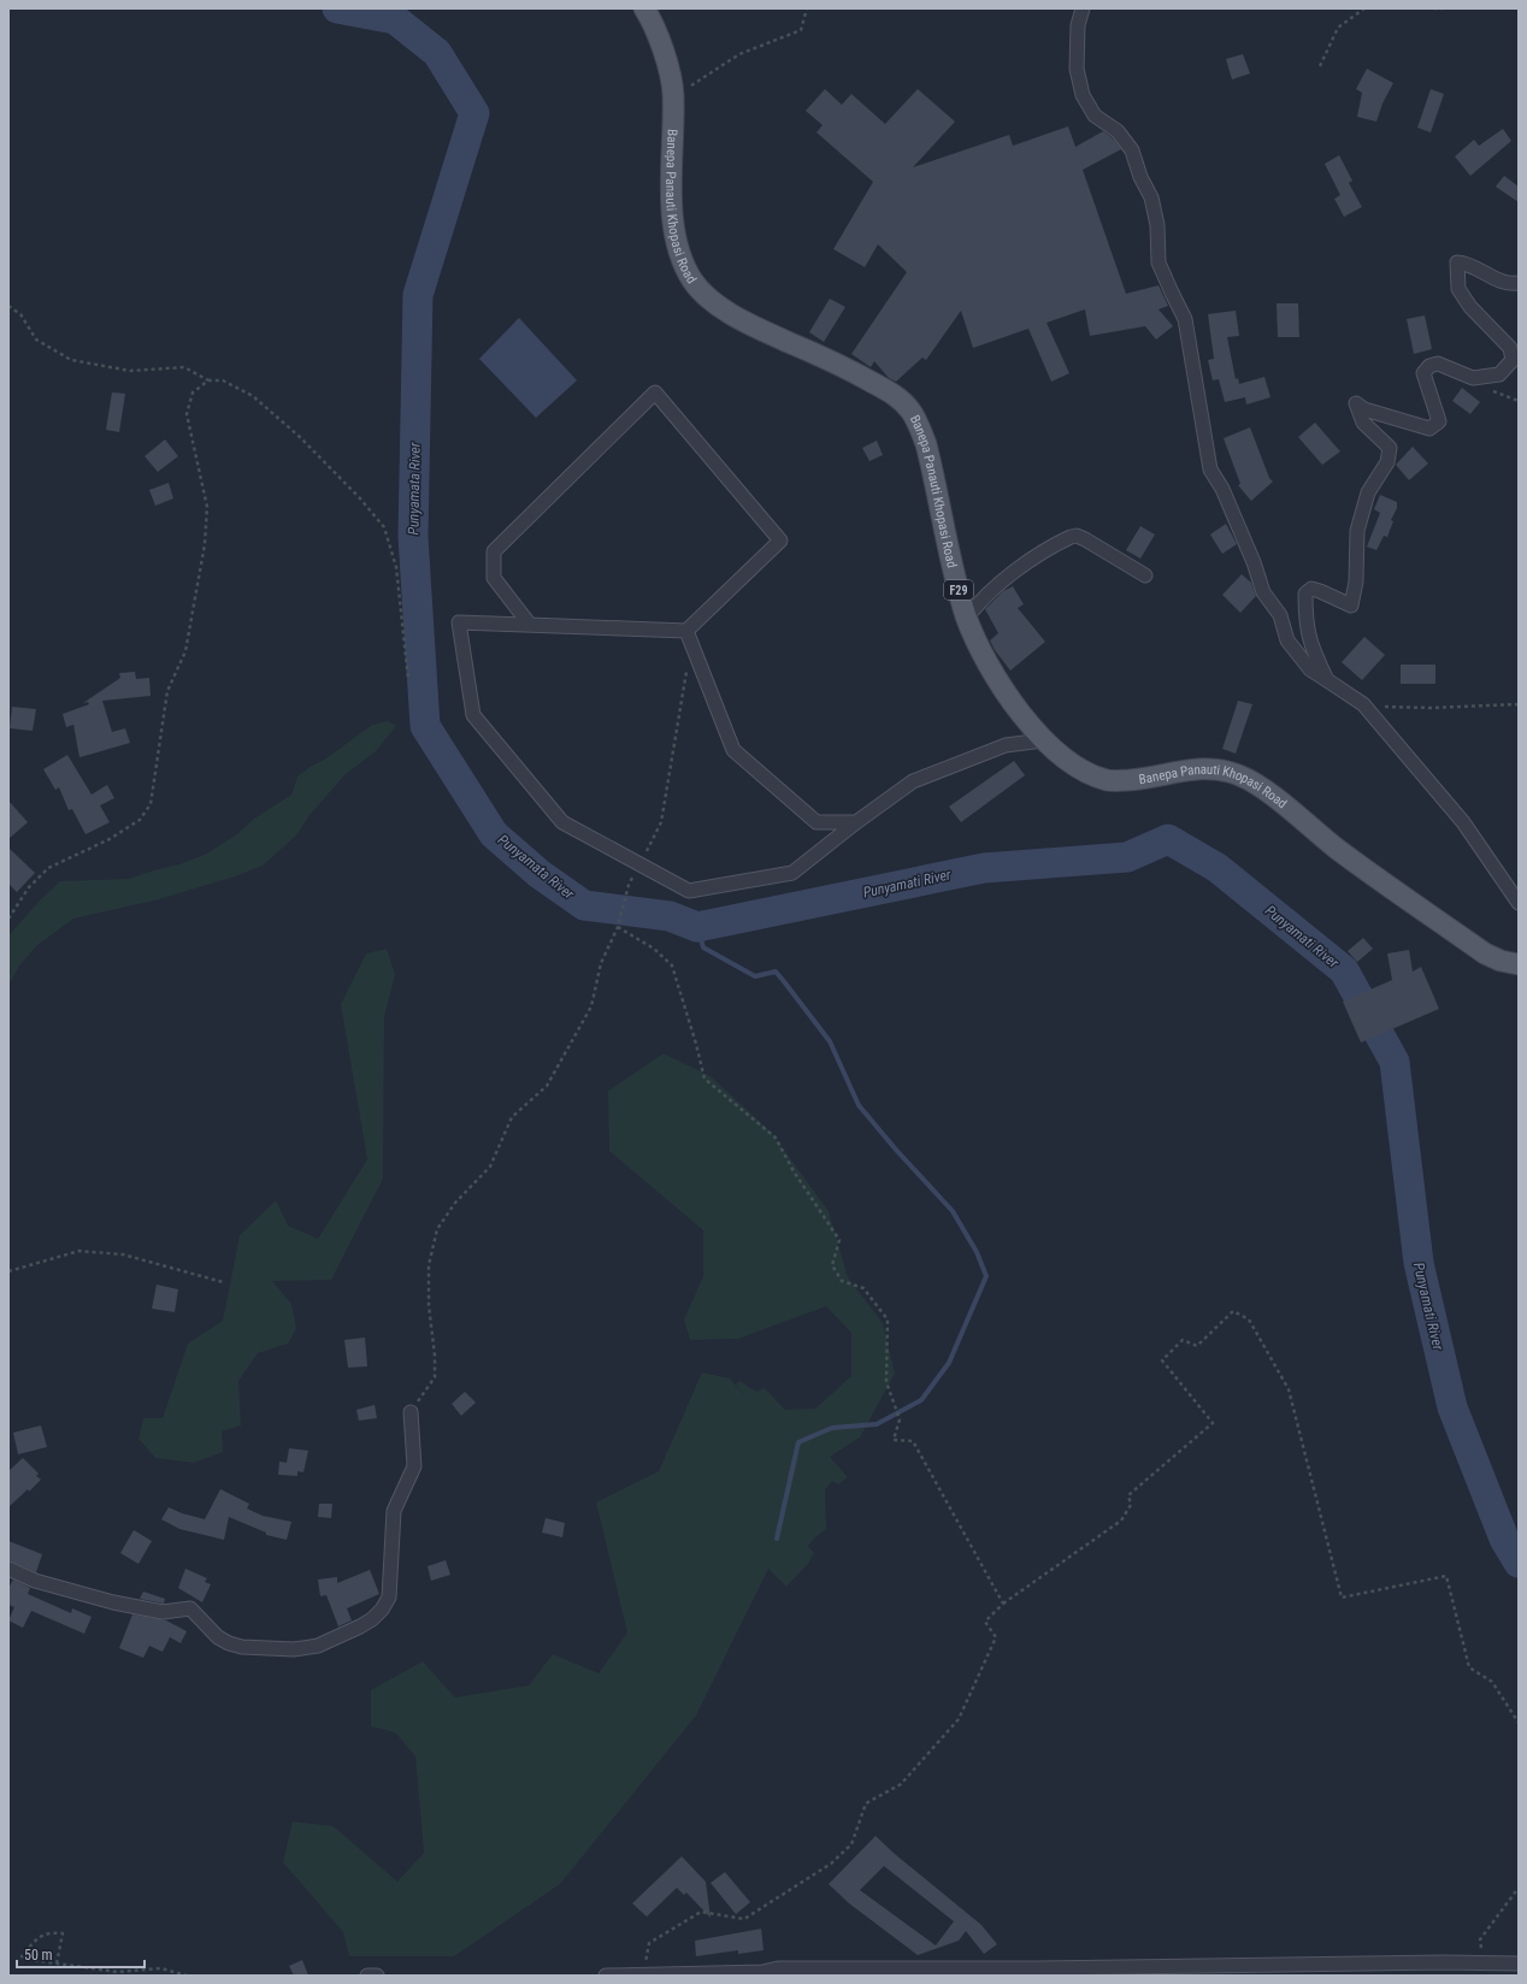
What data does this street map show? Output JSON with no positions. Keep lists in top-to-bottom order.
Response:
{
  "streets": {
    "main road": ["Banepa Panauti Khopasi Road", "F29"]
  },
  "water": ["Punyamata River", "Punyamati River"],
  "scale_bar": "50 m"
}
